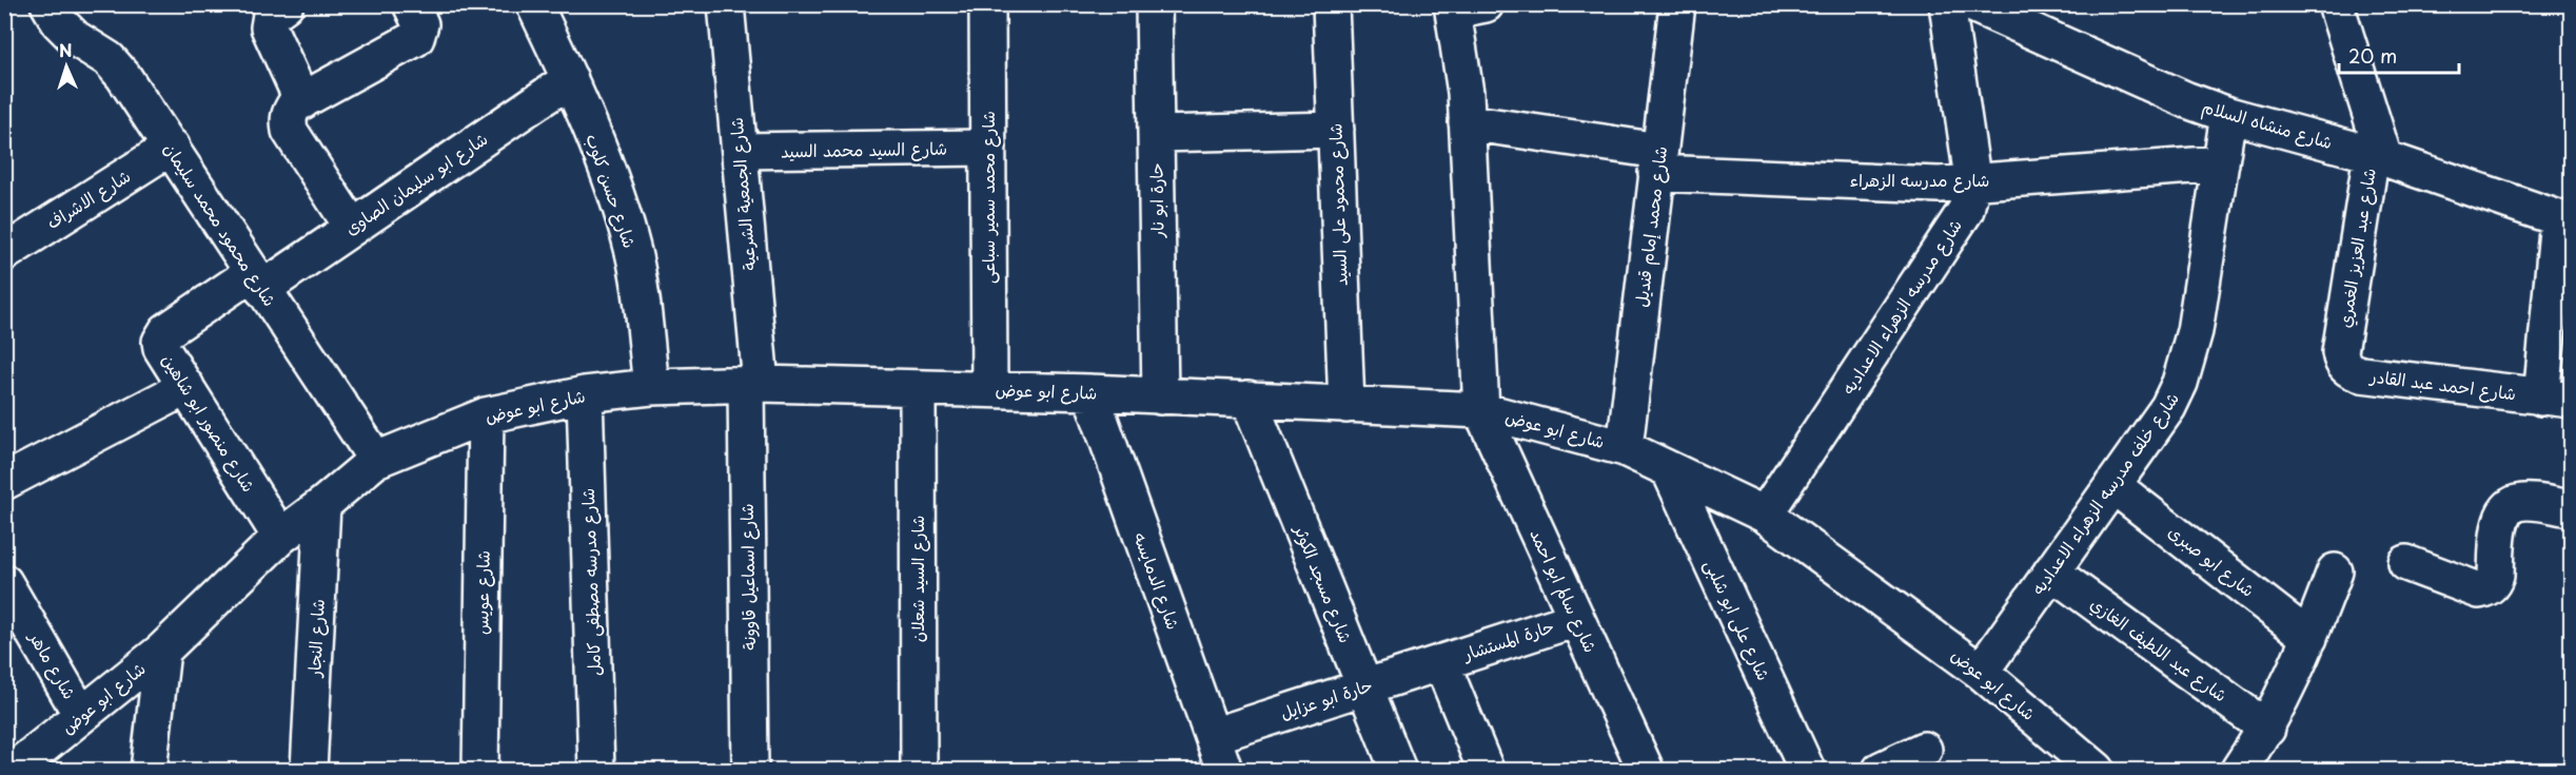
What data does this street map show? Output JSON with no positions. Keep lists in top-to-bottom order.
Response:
{
  "streets": {
    "street": [
      "شارع منشاه السلام",
      "شارع السيد محمد السيد",
      "شارع مدرسه الزهراء",
      "شارع ابو سليمان الصاوى",
      "شارع حسن كلوب",
      "شارع الجمعية الشرعية",
      "شارع محمد سمير سباعى",
      "شارع الاشراف",
      "حارة ابو نار",
      "شارع محمود على السيد",
      "شارع محمود محمد سليمان",
      "شارع محمد إمام قنديل",
      "شارع عبد العزيز الغمري",
      "شارع مدرسه الزهراء الاعداديه",
      "شارع احمد عبد القادر",
      "شارع ابو عوض",
      "شارع منصور ابو شاهين",
      "شارع خلف مدرسه الزهراء الاعداديه",
      "شارع ابو صبرى",
      "شارع اسماعيل قاوونة",
      "شارع السيد شعلان",
      "شارع الدمايسه",
      "شارع مدرسه مصطفى كامل",
      "شارع مسجد الكوثر",
      "شارع سالم ابو احمد",
      "شارع عويس",
      "شارع على ابو شلبى",
      "شارع النجار",
      "حارة المستشار",
      "شارع عبد اللطيف الغازي",
      "شارع ماهر",
      "حارة ابو عزايل"
    ]
  },
  "crossings": [
    ["شارع منشاه السلام", "شارع عبد العزيز الغمري"],
    ["شارع منشاه السلام", "شارع خلف مدرسه الزهراء الاعداديه"],
    ["شارع السيد محمد السيد", "شارع الجمعية الشرعية"],
    ["شارع السيد محمد السيد", "شارع محمد سمير سباعى"],
    ["شارع مدرسه الزهراء", "شارع محمد إمام قنديل"],
    ["شارع مدرسه الزهراء", "شارع مدرسه الزهراء الاعداديه"],
    ["شارع مدرسه الزهراء", "شارع خلف مدرسه الزهراء الاعداديه"],
    ["شارع ابو سليمان الصاوى", "شارع حسن كلوب"],
    ["شارع ابو سليمان الصاوى", "شارع محمود محمد سليمان"],
    ["شارع ابو سليمان الصاوى", "شارع منصور ابو شاهين"],
    ["شارع حسن كلوب", "شارع ابو عوض"],
    ["شارع الجمعية الشرعية", "شارع ابو عوض"],
    ["شارع الجمعية الشرعية", "شارع اسماعيل قاوونة"],
    ["شارع محمد سمير سباعى", "شارع ابو عوض"],
    ["شارع الاشراف", "شارع محمود محمد سليمان"],
    ["حارة ابو نار", "شارع ابو عوض"],
    ["شارع محمود على السيد", "شارع ابو عوض"],
    ["شارع محمود محمد سليمان", "شارع ابو عوض"],
    ["شارع محمود محمد سليمان", "شارع منصور ابو شاهين"],
    ["شارع محمد إمام قنديل", "شارع ابو عوض"],
    ["شارع عبد العزيز الغمري", "شارع احمد عبد القادر"],
    ["شارع مدرسه الزهراء الاعداديه", "شارع ابو عوض"],
    ["شارع ابو عوض", "شارع منصور ابو شاهين"],
    ["شارع ابو عوض", "شارع خلف مدرسه الزهراء الاعداديه"],
    ["شارع ابو عوض", "شارع اسماعيل قاوونة"],
    ["شارع ابو عوض", "شارع السيد شعلان"],
    ["شارع ابو عوض", "شارع الدمايسه"],
    ["شارع ابو عوض", "شارع مدرسه مصطفى كامل"],
    ["شارع ابو عوض", "شارع مسجد الكوثر"],
    ["شارع ابو عوض", "شارع سالم ابو احمد"],
    ["شارع ابو عوض", "شارع عويس"],
    ["شارع ابو عوض", "شارع على ابو شلبى"],
    ["شارع ابو عوض", "شارع النجار"],
    ["شارع ابو عوض", "شارع ماهر"],
    ["شارع خلف مدرسه الزهراء الاعداديه", "شارع ابو صبرى"],
    ["شارع خلف مدرسه الزهراء الاعداديه", "شارع عبد اللطيف الغازي"],
    ["شارع الدمايسه", "حارة ابو عزايل"],
    ["شارع مسجد الكوثر", "حارة ابو عزايل"],
    ["شارع سالم ابو احمد", "حارة المستشار"],
    ["حارة المستشار", "حارة ابو عزايل"]
  ],
  "scale_bar": "20 m",
  "north": "top"
}
